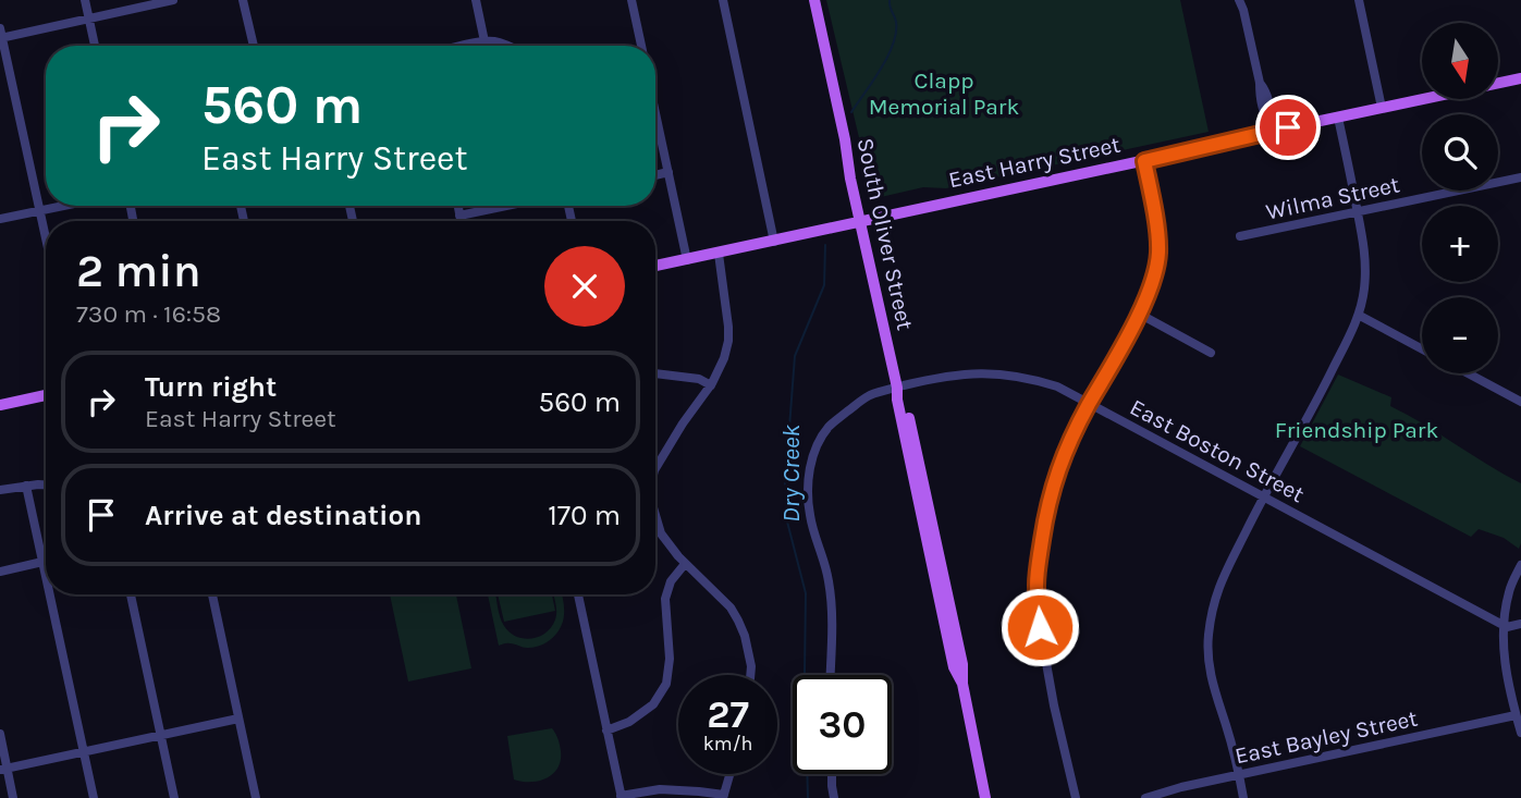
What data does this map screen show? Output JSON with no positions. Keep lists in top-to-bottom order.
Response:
{
  "streets": {
    "main road": ["East Harry Street", "South Oliver Street"],
    "street": ["Wilma Street", "East Boston Street", "East Bayley Street"]
  },
  "crossings": [
    ["East Harry Street", "South Oliver Street"],
    ["South Oliver Street", "East Boston Street"]
  ],
  "water": ["Dry Creek"],
  "parks": ["Clapp Memorial Park", "Friendship Park"],
  "north": "bottom",
  "page": {
    "map_buttons": ["+", "−"],
    "turn": ["560 m", "East Harry Street"],
    "heading": ["2 min", "730 m · 16:58"],
    "list": [
      {
        "name": "Turn right",
        "note": "East Harry Street",
        "value": "560 m"
      },
      {
        "name": "Arrive at destination",
        "value": "170 m"
      }
    ],
    "speed": "27 km/h",
    "limit": "30"
  }
}
